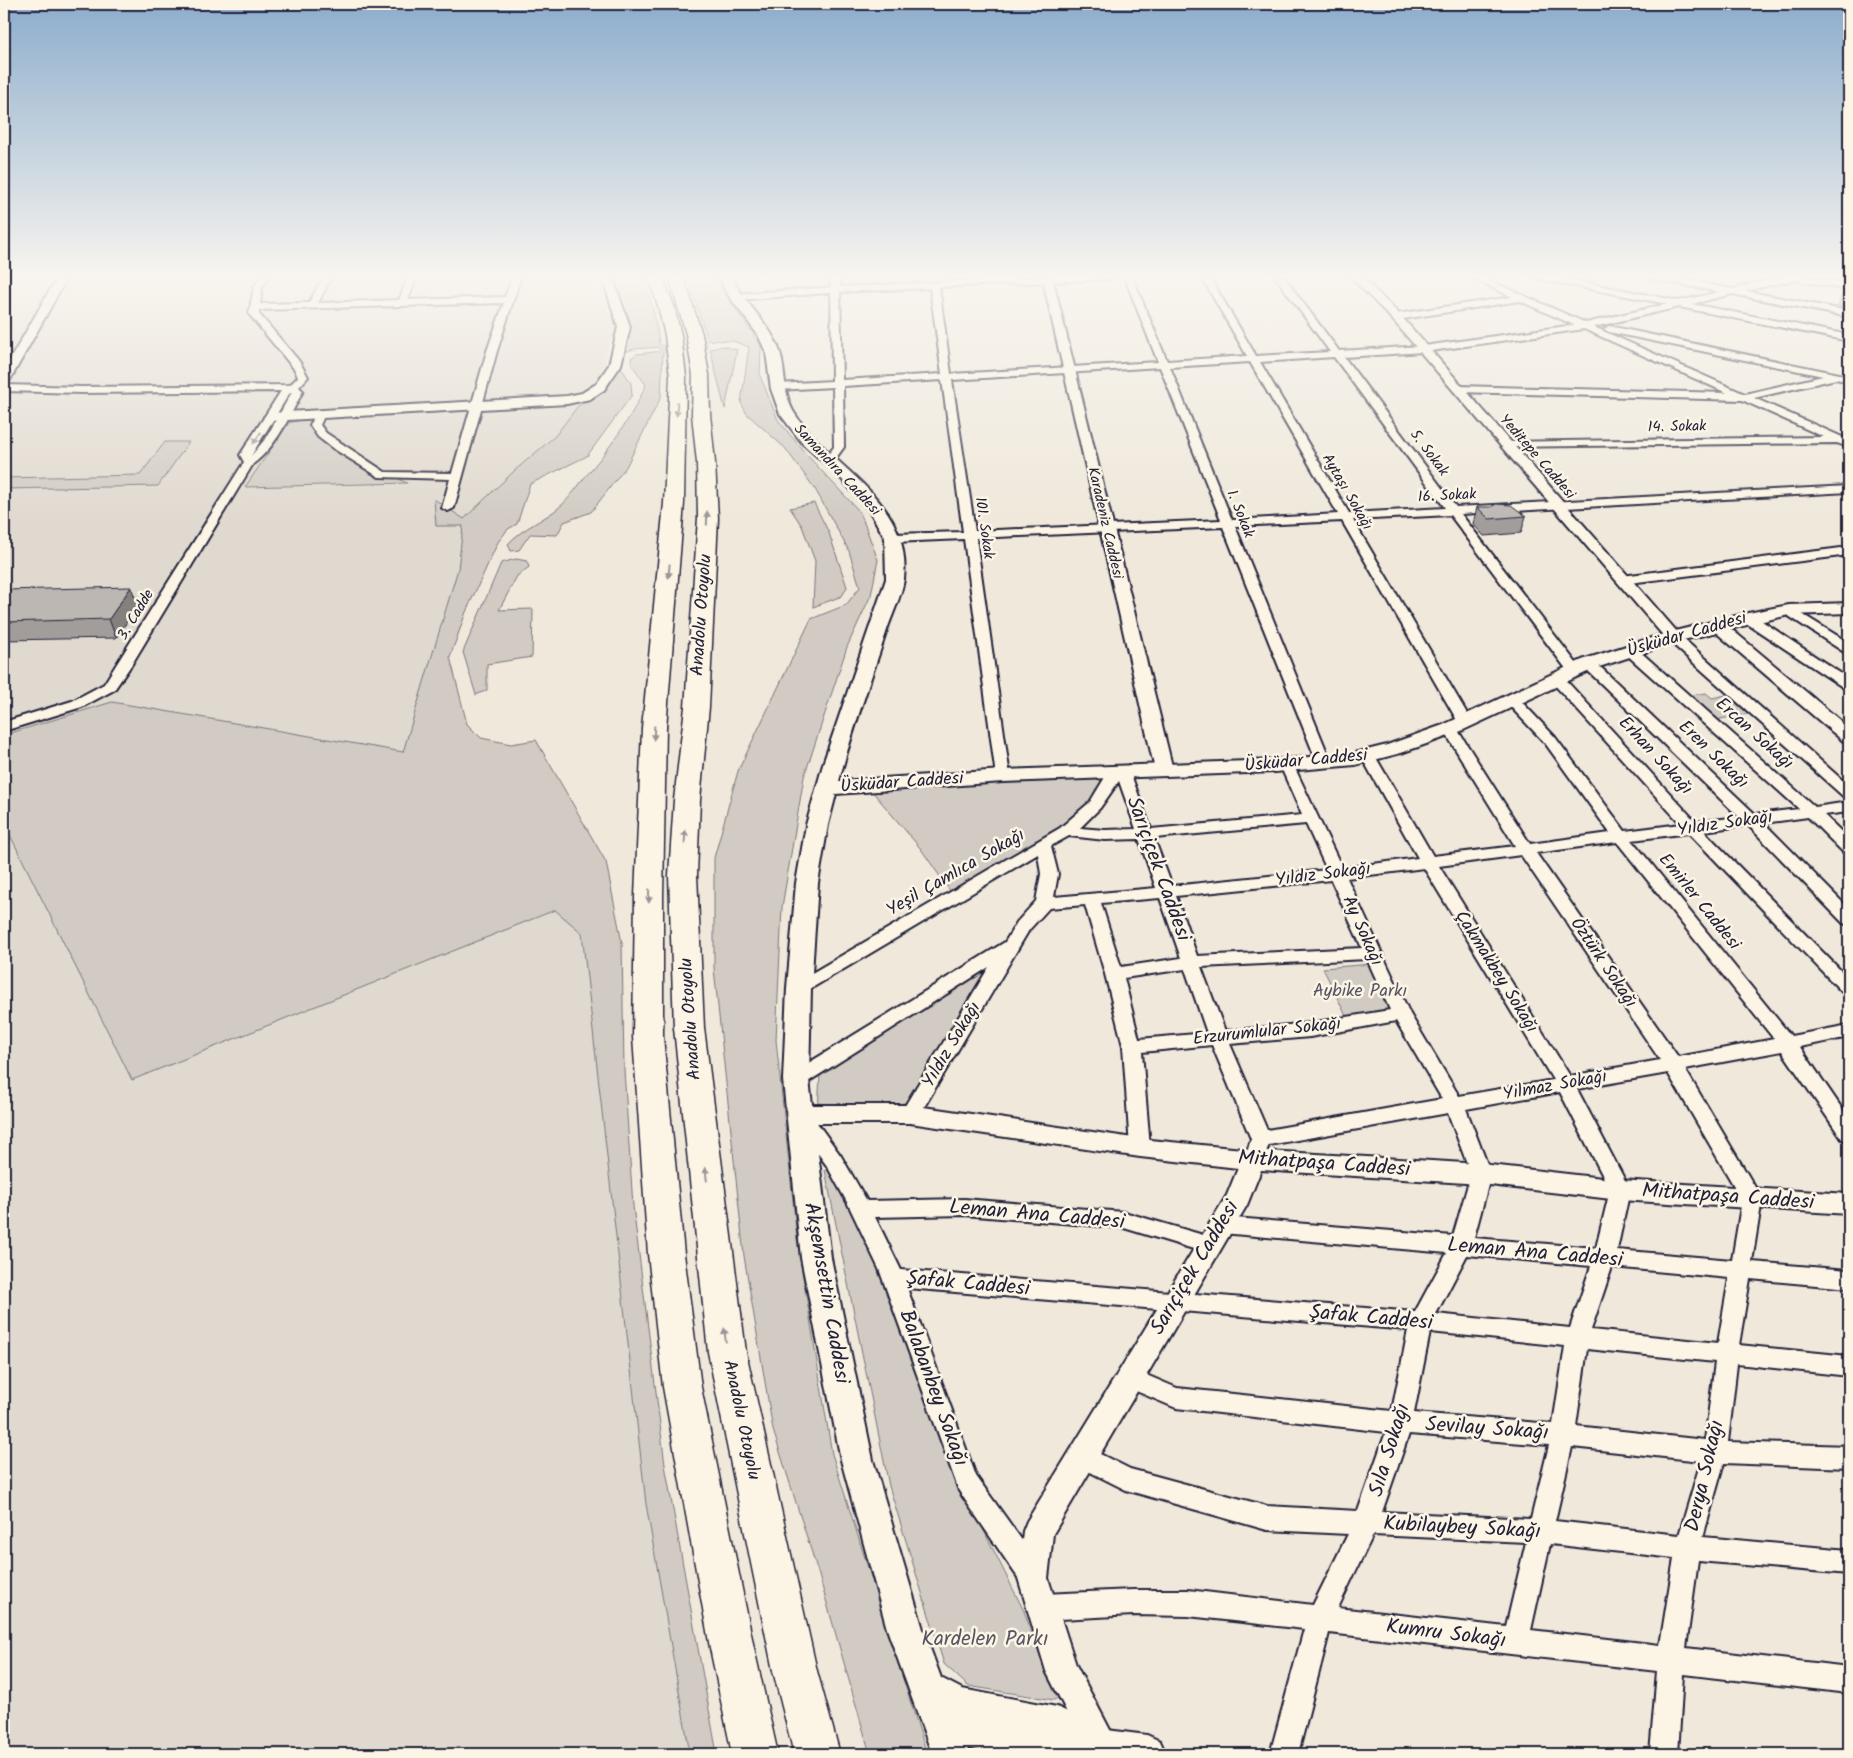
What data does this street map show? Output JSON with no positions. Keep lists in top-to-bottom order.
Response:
{
  "streets": {
    "highway": ["Anadolu Otoyolu"],
    "main road": ["Samandıra Caddesi", "Üsküdar Caddesi", "Akşemsettin Caddesi"],
    "street": [
      "14. Sokak",
      "5. Sokak",
      "Yeditepe Caddesi",
      "Aytaşı Sokağı",
      "16. Sokak",
      "1. Sokak",
      "Karadeniz Caddesi",
      "101. Sokak",
      "3. Cadde",
      "Ercan Sokağı",
      "Eren Sokağı",
      "Erhan Sokağı",
      "Yıldız Sokağı",
      "Sarıçiçek Caddesi",
      "Yeşil Çamlıca Sokağı",
      "Emirler Caddesi",
      "Ay Sokağı",
      "Öztürk Sokağı",
      "Çakmakbey Sokağı",
      "Erzurumlular Sokağı",
      "Yılmaz Sokağı",
      "Mithatpaşa Caddesi",
      "Leman Ana Caddesi",
      "Şafak Caddesi",
      "Balabanbey Sokağı",
      "Sevilay Sokağı",
      "Sıla Sokağı",
      "Derya Sokağı",
      "Kubilaybey Sokağı",
      "Kumru Sokağı"
    ]
  },
  "crossings": [
    ["14. Sokak", "Yeditepe Caddesi"],
    ["5. Sokak", "16. Sokak"],
    ["5. Sokak", "Üsküdar Caddesi"],
    ["5. Sokak", "Eren Sokağı"],
    ["Yeditepe Caddesi", "16. Sokak"],
    ["Yeditepe Caddesi", "Üsküdar Caddesi"],
    ["Samandıra Caddesi", "16. Sokak"],
    ["Samandıra Caddesi", "Üsküdar Caddesi"],
    ["Samandıra Caddesi", "Akşemsettin Caddesi"],
    ["Aytaşı Sokağı", "16. Sokak"],
    ["Aytaşı Sokağı", "Üsküdar Caddesi"],
    ["Aytaşı Sokağı", "Öztürk Sokağı"],
    ["16. Sokak", "1. Sokak"],
    ["16. Sokak", "Karadeniz Caddesi"],
    ["16. Sokak", "101. Sokak"],
    ["1. Sokak", "Üsküdar Caddesi"],
    ["Karadeniz Caddesi", "Üsküdar Caddesi"],
    ["101. Sokak", "Üsküdar Caddesi"],
    ["Üsküdar Caddesi", "Ercan Sokağı"],
    ["Üsküdar Caddesi", "Eren Sokağı"],
    ["Üsküdar Caddesi", "Erhan Sokağı"],
    ["Üsküdar Caddesi", "Sarıçiçek Caddesi"],
    ["Üsküdar Caddesi", "Yeşil Çamlıca Sokağı"],
    ["Üsküdar Caddesi", "Emirler Caddesi"],
    ["Üsküdar Caddesi", "Ay Sokağı"],
    ["Üsküdar Caddesi", "Öztürk Sokağı"],
    ["Üsküdar Caddesi", "Çakmakbey Sokağı"],
    ["Üsküdar Caddesi", "Akşemsettin Caddesi"],
    ["Ercan Sokağı", "Yıldız Sokağı"],
    ["Eren Sokağı", "Yıldız Sokağı"],
    ["Erhan Sokağı", "Yıldız Sokağı"],
    ["Yıldız Sokağı", "Sarıçiçek Caddesi"],
    ["Yıldız Sokağı", "Emirler Caddesi"],
    ["Yıldız Sokağı", "Ay Sokağı"],
    ["Yıldız Sokağı", "Öztürk Sokağı"],
    ["Yıldız Sokağı", "Çakmakbey Sokağı"],
    ["Yıldız Sokağı", "Mithatpaşa Caddesi"],
    ["Sarıçiçek Caddesi", "Yeşil Çamlıca Sokağı"],
    ["Sarıçiçek Caddesi", "Erzurumlular Sokağı"],
    ["Sarıçiçek Caddesi", "Yılmaz Sokağı"],
    ["Sarıçiçek Caddesi", "Mithatpaşa Caddesi"],
    ["Sarıçiçek Caddesi", "Leman Ana Caddesi"],
    ["Sarıçiçek Caddesi", "Şafak Caddesi"],
    ["Sarıçiçek Caddesi", "Balabanbey Sokağı"],
    ["Sarıçiçek Caddesi", "Sevilay Sokağı"],
    ["Sarıçiçek Caddesi", "Kubilaybey Sokağı"],
    ["Sarıçiçek Caddesi", "Kumru Sokağı"],
    ["Yeşil Çamlıca Sokağı", "Akşemsettin Caddesi"],
    ["Emirler Caddesi", "Yılmaz Sokağı"],
    ["Ay Sokağı", "Erzurumlular Sokağı"],
    ["Ay Sokağı", "Yılmaz Sokağı"],
    ["Ay Sokağı", "Mithatpaşa Caddesi"],
    ["Ay Sokağı", "Sıla Sokağı"],
    ["Öztürk Sokağı", "Yılmaz Sokağı"],
    ["Öztürk Sokağı", "Mithatpaşa Caddesi"],
    ["Öztürk Sokağı", "Derya Sokağı"],
    ["Çakmakbey Sokağı", "Yılmaz Sokağı"],
    ["Çakmakbey Sokağı", "Mithatpaşa Caddesi"],
    ["Yılmaz Sokağı", "Mithatpaşa Caddesi"],
    ["Mithatpaşa Caddesi", "Akşemsettin Caddesi"],
    ["Mithatpaşa Caddesi", "Balabanbey Sokağı"],
    ["Mithatpaşa Caddesi", "Sıla Sokağı"],
    ["Mithatpaşa Caddesi", "Derya Sokağı"],
    ["Leman Ana Caddesi", "Balabanbey Sokağı"],
    ["Leman Ana Caddesi", "Sıla Sokağı"],
    ["Leman Ana Caddesi", "Derya Sokağı"],
    ["Şafak Caddesi", "Balabanbey Sokağı"],
    ["Şafak Caddesi", "Sıla Sokağı"],
    ["Şafak Caddesi", "Derya Sokağı"],
    ["Akşemsettin Caddesi", "Balabanbey Sokağı"],
    ["Balabanbey Sokağı", "Kumru Sokağı"],
    ["Sevilay Sokağı", "Sıla Sokağı"],
    ["Sevilay Sokağı", "Derya Sokağı"],
    ["Sıla Sokağı", "Kubilaybey Sokağı"],
    ["Sıla Sokağı", "Kumru Sokağı"],
    ["Derya Sokağı", "Kubilaybey Sokağı"],
    ["Derya Sokağı", "Kumru Sokağı"]
  ],
  "parks": ["Aybike Parkı", "Kardelen Parkı"]
}
